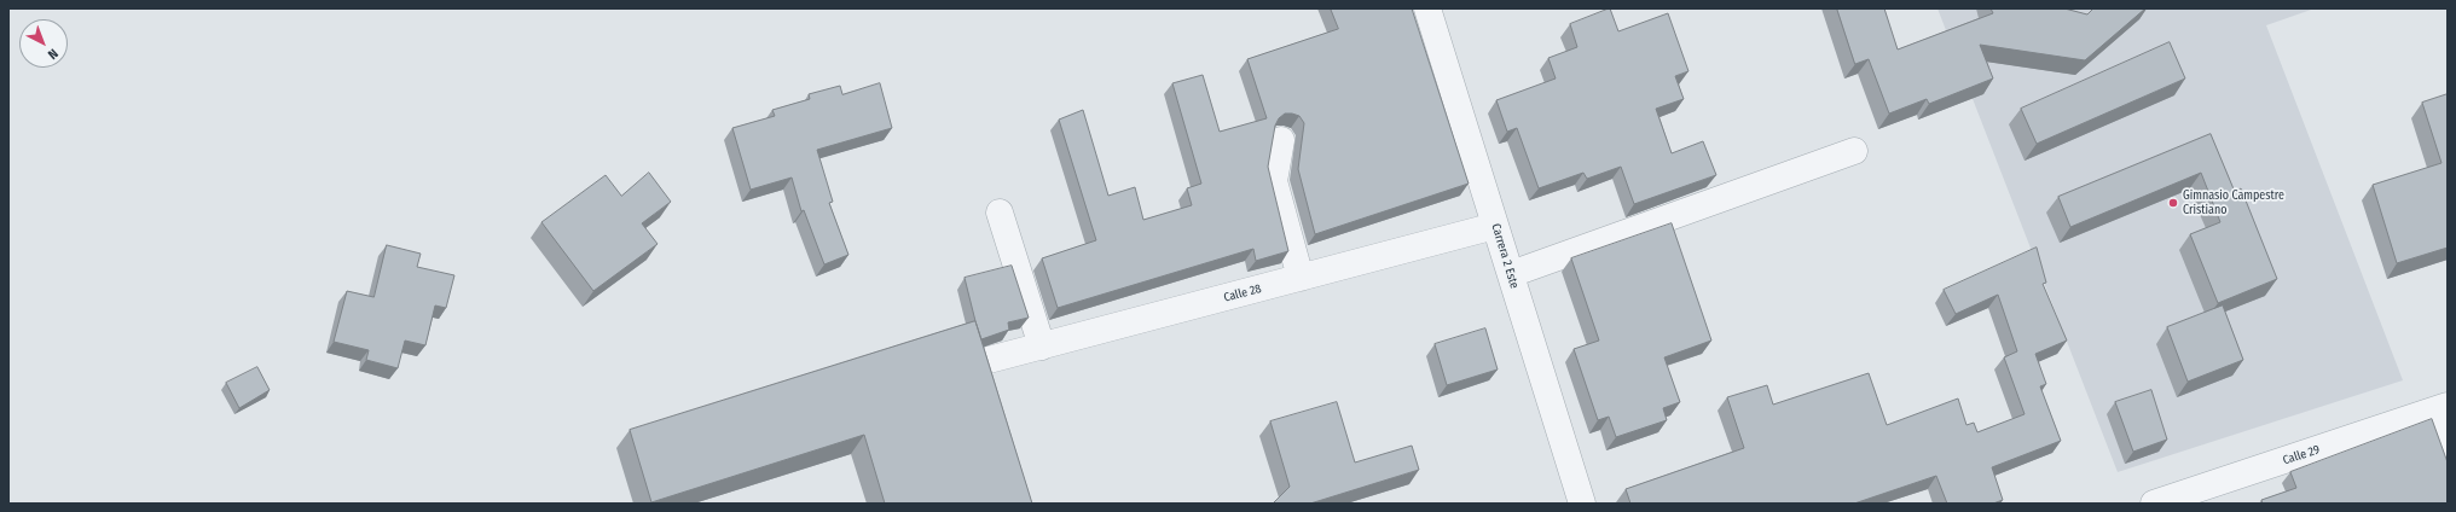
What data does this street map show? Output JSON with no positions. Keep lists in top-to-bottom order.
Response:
{
  "streets": {
    "street": ["Carrera 2 Este", "Calle 28", "Calle 29"]
  },
  "crossings": [
    ["Carrera 2 Este", "Calle 28"]
  ],
  "places": ["Gimnasio Campestre Cristiano"],
  "north": "bottom right"
}
